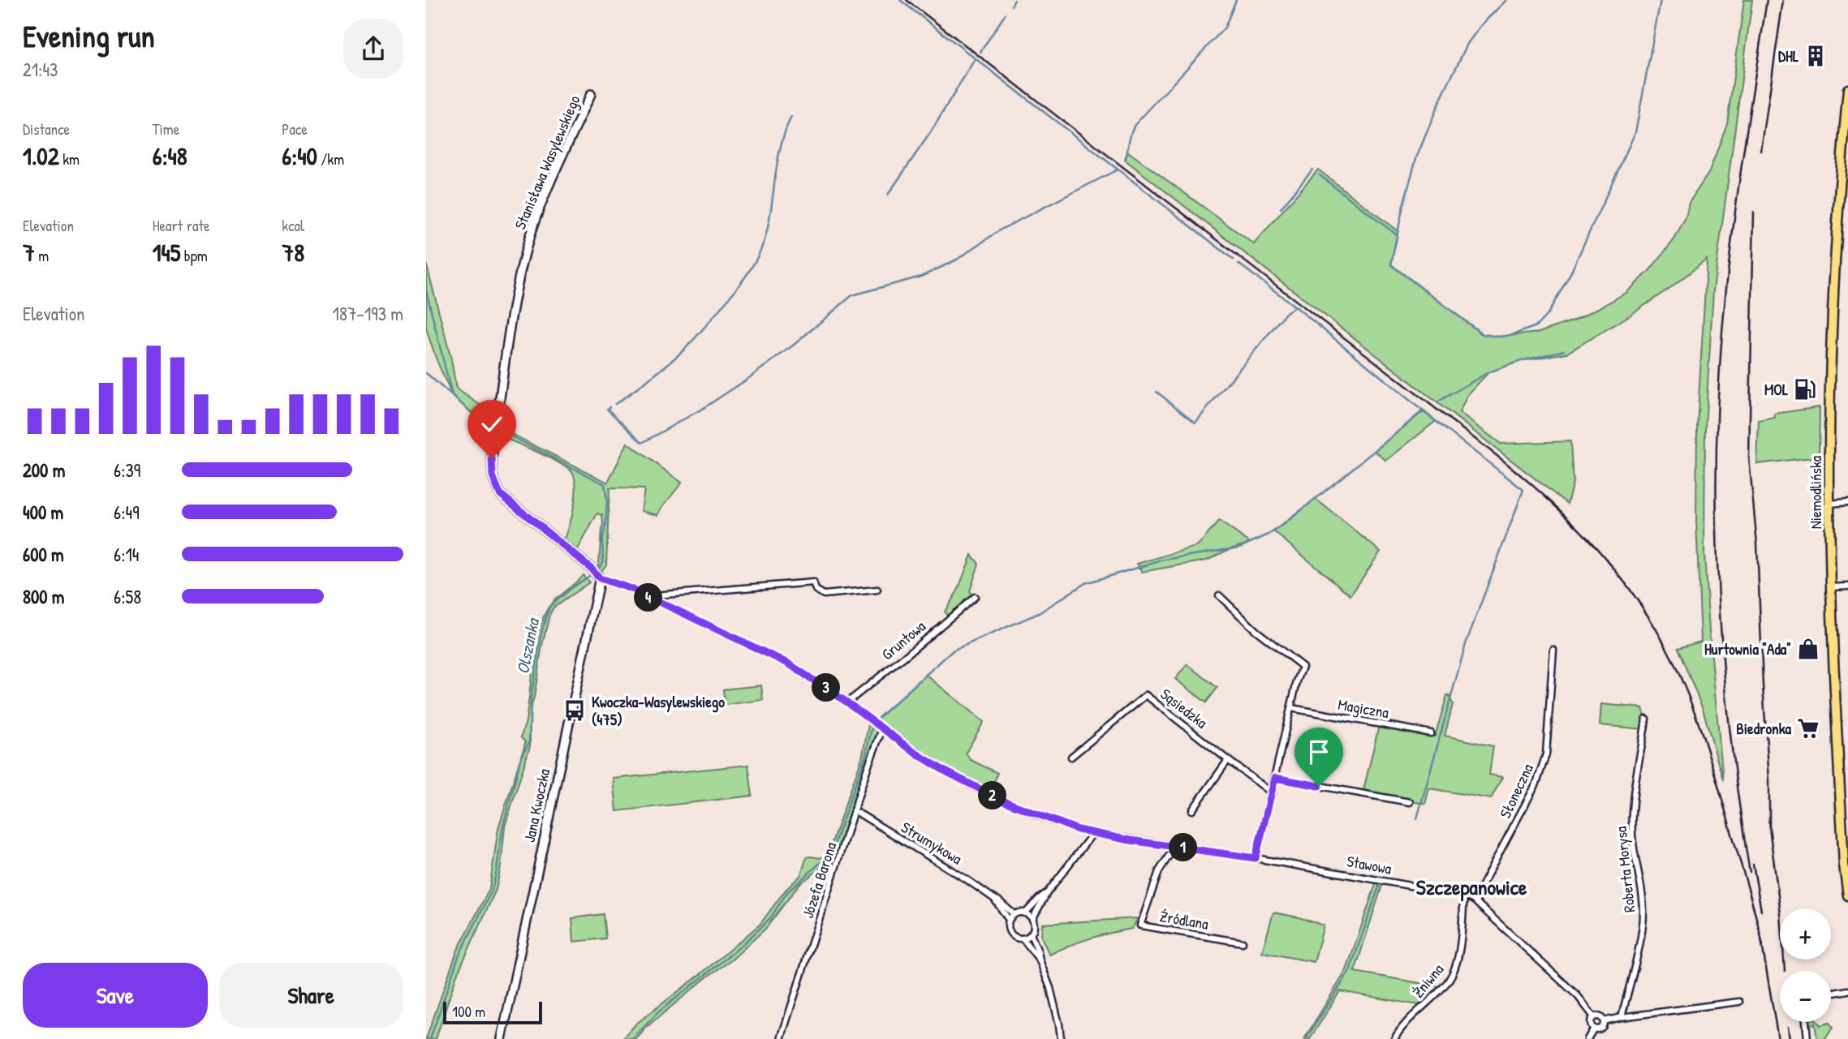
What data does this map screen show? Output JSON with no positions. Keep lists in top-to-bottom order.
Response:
{
  "streets": {
    "main road": ["Niemodlińska"],
    "street": [
      "Stanisława Wasylewskiego",
      "Gruntowa",
      "Sąsiedzka",
      "Magiczna",
      "Słoneczna",
      "Jana Kwoczka",
      "Strumykowa",
      "Stawowa",
      "Roberta Morysa",
      "Józefa Barona",
      "Źródlana",
      "Żniwna"
    ]
  },
  "crossings": [
    ["Stanisława Wasylewskiego", "Jana Kwoczka"],
    ["Gruntowa", "Stawowa"],
    ["Słoneczna", "Stawowa"],
    ["Strumykowa", "Józefa Barona"],
    ["Stawowa", "Józefa Barona"],
    ["Stawowa", "Źródlana"],
    ["Stawowa", "Żniwna"]
  ],
  "districts": ["Szczepanowice"],
  "water": ["Olszanka"],
  "places": {
    "building": ["DHL"],
    "fuel station": ["MOL"],
    "shop": ["Hurtownia \"Ada\""],
    "bus stop": ["Kwoczka-Wasylewskiego (475)"],
    "supermarket": ["Biedronka"]
  },
  "scale_bar": "100 m",
  "page": {
    "heading": ["Evening run", "21:43"],
    "stats": [
      ["Distance", "1.02 km"],
      ["Time", "6:48"],
      ["Pace", "6:40 /km"],
      ["Elevation", "7 m"],
      ["Heart rate", "145 bpm"],
      ["kcal", "78"]
    ],
    "chart": ["Elevation", "187–193 m"],
    "list": [
      {
        "name": "200 m",
        "note": "6:39"
      },
      {
        "name": "400 m",
        "note": "6:49"
      },
      {
        "name": "600 m",
        "note": "6:14"
      },
      {
        "name": "800 m",
        "note": "6:58"
      }
    ],
    "pins": [
      "4",
      "3",
      "2",
      "1"
    ],
    "map_buttons": ["+", "−"],
    "buttons": ["Save", "Share"],
    "scale": "100 m"
  }
}
